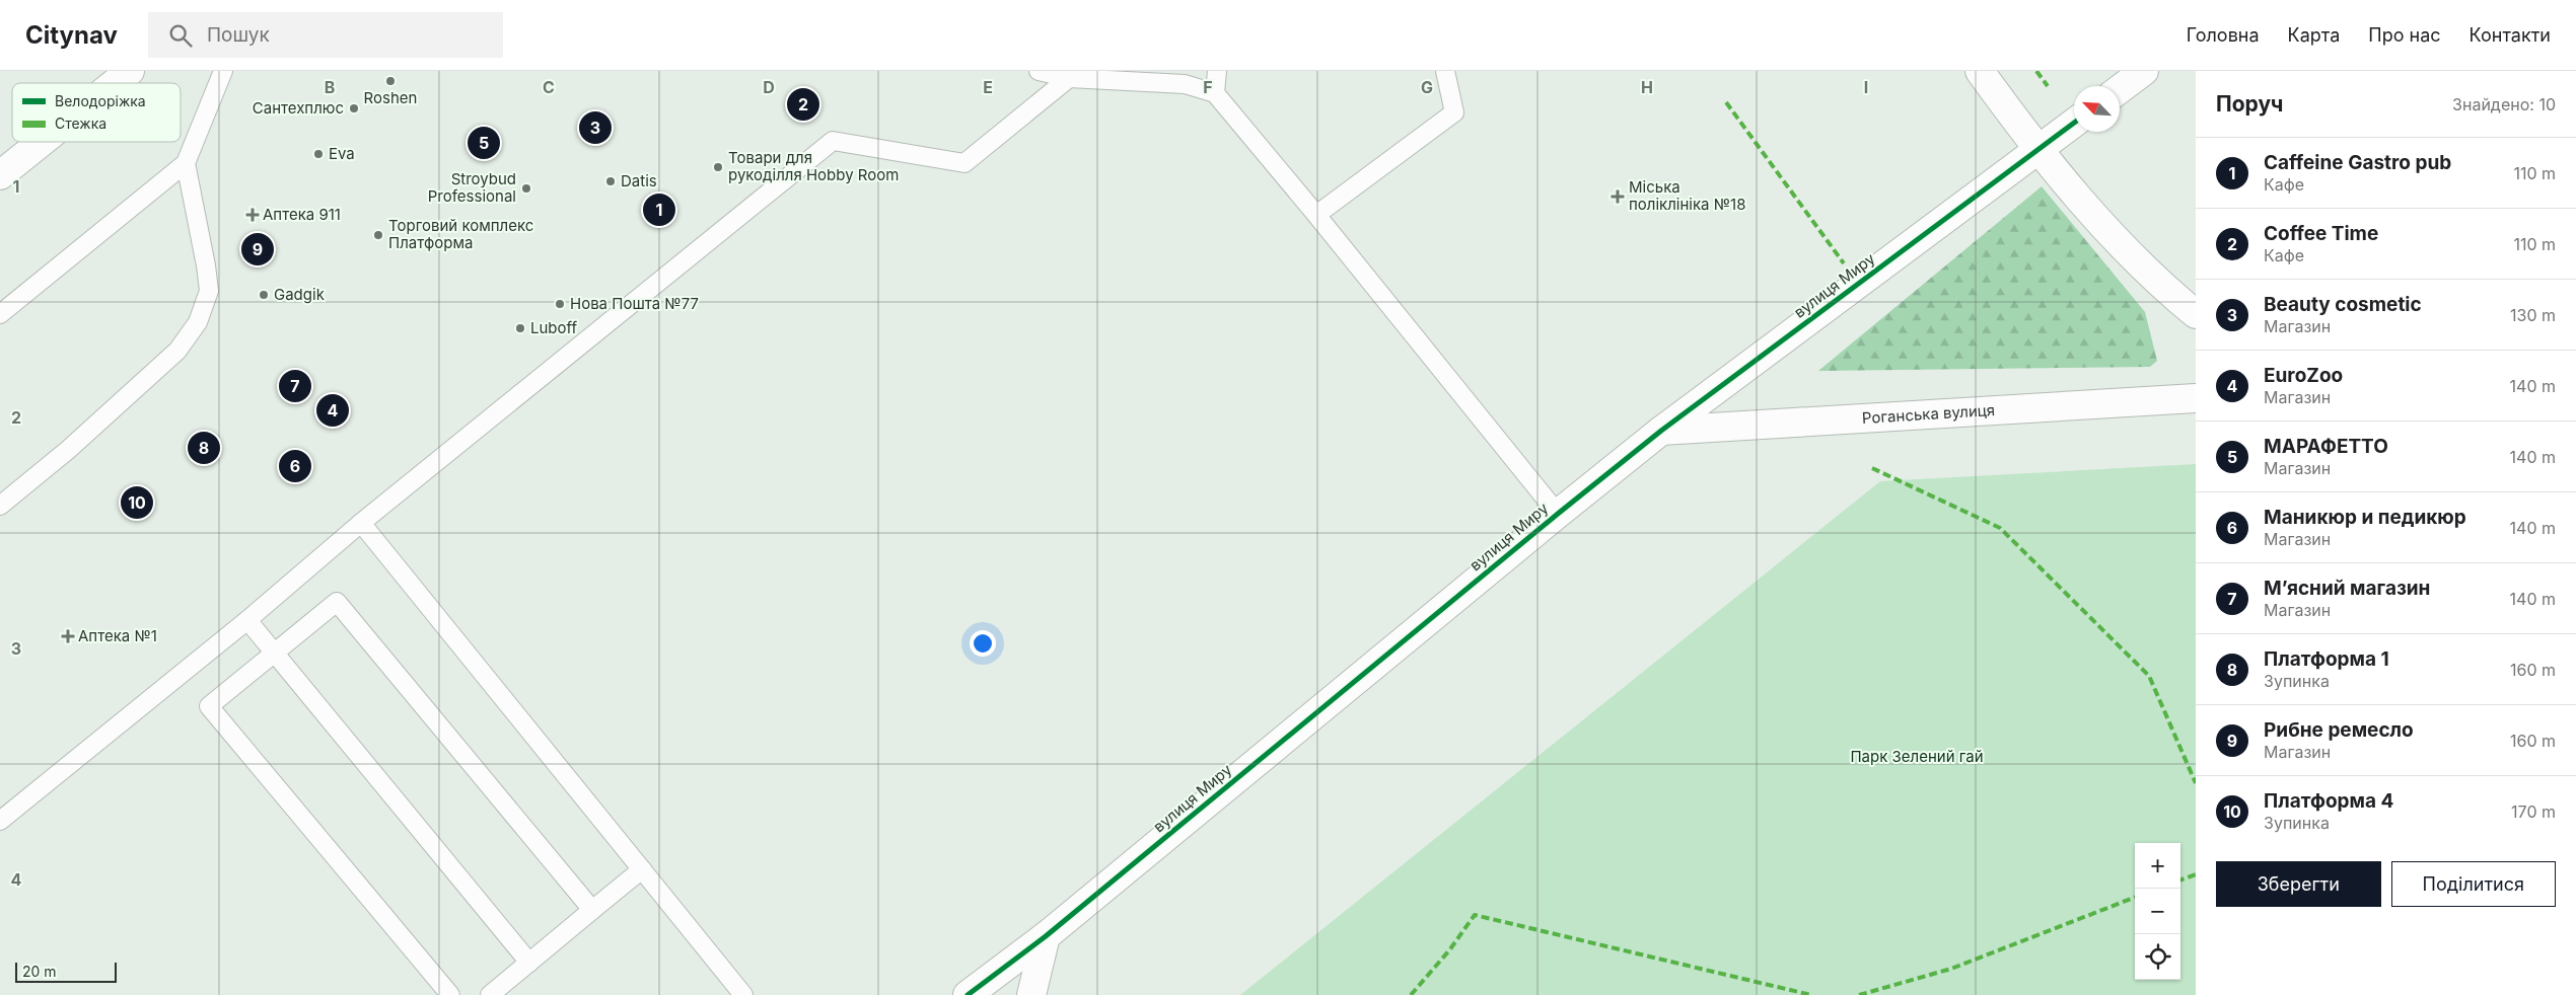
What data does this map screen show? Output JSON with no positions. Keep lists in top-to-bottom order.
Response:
{
  "streets": {
    "street": ["вулиця Миру", "Роганська вулиця"]
  },
  "crossings": [
    ["вулиця Миру", "Роганська вулиця"]
  ],
  "parks": ["Парк Зелений гай"],
  "places": {
    "other": [
      "Roshen",
      "Сантехплюс",
      "Eva",
      "Товари для рукоділля Hobby Room",
      "Datis",
      "Stroybud Professional",
      "Торговий комплекс Платформа",
      "Gadgik",
      "Нова Пошта №77",
      "Luboff"
    ],
    "health": ["Міська поліклініка №18", "Аптека 911", "Аптека №1"]
  },
  "legend": ["Велодоріжка", "Стежка"],
  "scale_bar": "20 m",
  "north": "top left",
  "page": {
    "header": "Citynav",
    "search": "Пошук",
    "nav": [
      "Головна",
      "Карта",
      "Про нас",
      "Контакти"
    ],
    "heading": ["Поруч", "Знайдено: 10"],
    "pins": [
      "2",
      "3",
      "5",
      "1",
      "9",
      "7",
      "4",
      "8",
      "6",
      "10"
    ],
    "list": [
      {
        "mark": "1",
        "name": "Caffeine Gastro pub",
        "note": "Кафе",
        "value": "110 m"
      },
      {
        "mark": "2",
        "name": "Coffee Time",
        "note": "Кафе",
        "value": "110 m"
      },
      {
        "mark": "3",
        "name": "Beauty cosmetic",
        "note": "Магазин",
        "value": "130 m"
      },
      {
        "mark": "4",
        "name": "EuroZoo",
        "note": "Магазин",
        "value": "140 m"
      },
      {
        "mark": "5",
        "name": "МАРАФЕТТО",
        "note": "Магазин",
        "value": "140 m"
      },
      {
        "mark": "6",
        "name": "Маникюр и педикюр",
        "note": "Магазин",
        "value": "140 m"
      },
      {
        "mark": "7",
        "name": "Мʼясний магазин",
        "note": "Магазин",
        "value": "140 m"
      },
      {
        "mark": "8",
        "name": "Платформа 1",
        "note": "Зупинка",
        "value": "160 m"
      },
      {
        "mark": "9",
        "name": "Рибне ремесло",
        "note": "Магазин",
        "value": "160 m"
      },
      {
        "mark": "10",
        "name": "Платформа 4",
        "note": "Зупинка",
        "value": "170 m"
      }
    ],
    "map_buttons": ["+", "−"],
    "buttons": ["Зберегти", "Поділитися"],
    "scale": "20 m"
  },
  "grid": {
    "columns": [
      "B",
      "C",
      "D",
      "E",
      "F",
      "G",
      "H",
      "I"
    ],
    "rows": [
      "1",
      "2",
      "3",
      "4"
    ]
  }
}
